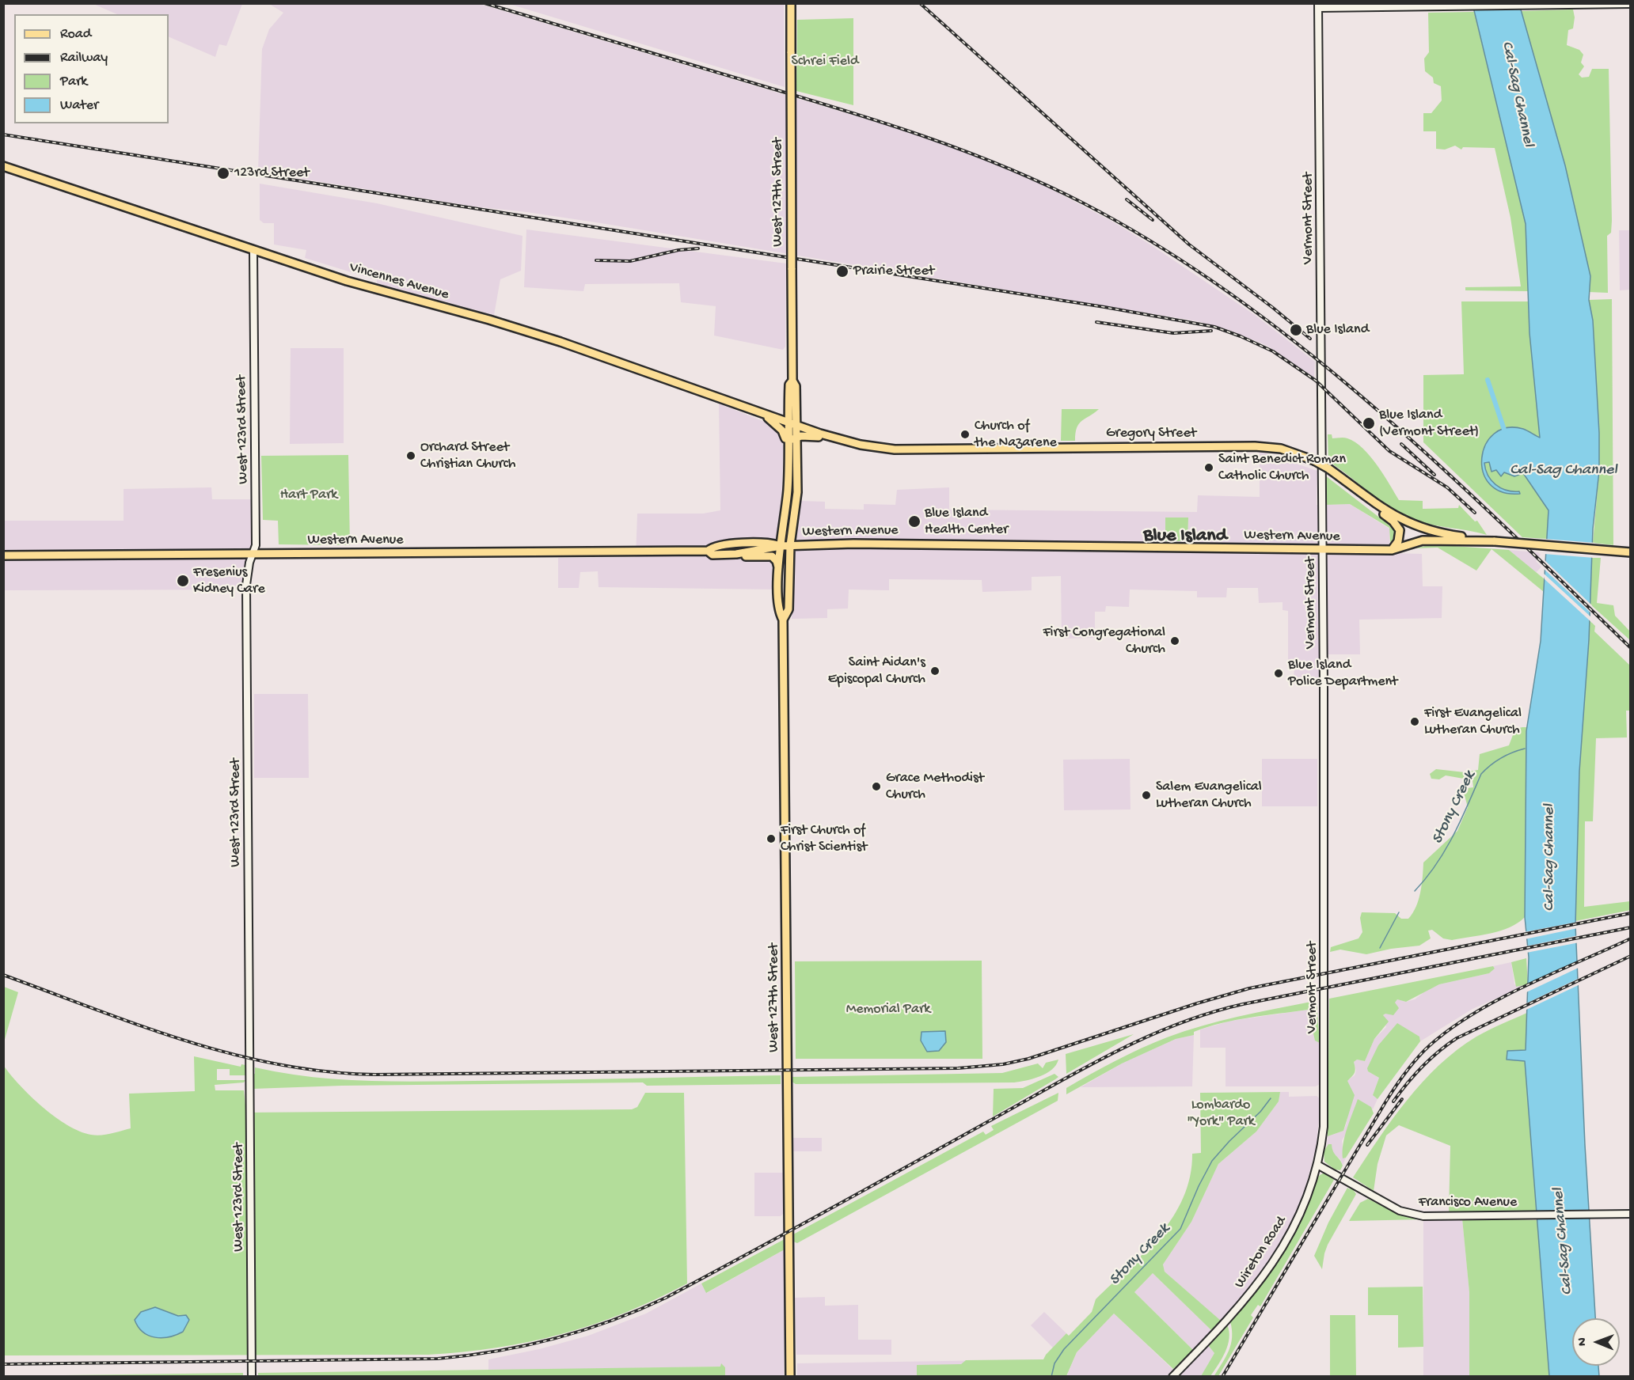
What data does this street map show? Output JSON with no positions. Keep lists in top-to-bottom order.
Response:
{
  "streets": {
    "main road": [
      "West 127th Street",
      "Vincennes Avenue",
      "Gregory Street",
      "Western Avenue"
    ],
    "street": [
      "Vermont Street",
      "West 123rd Street",
      "Francisco Avenue",
      "Wireton Road"
    ]
  },
  "crossings": [
    ["West 127th Street", "Vincennes Avenue"],
    ["West 127th Street", "Gregory Street"],
    ["West 127th Street", "Western Avenue"],
    ["Vermont Street", "Western Avenue"],
    ["Vermont Street", "Wireton Road"],
    ["Vincennes Avenue", "West 123rd Street"],
    ["Vincennes Avenue", "Gregory Street"],
    ["West 123rd Street", "Western Avenue"],
    ["Gregory Street", "Western Avenue"],
    ["Francisco Avenue", "Wireton Road"]
  ],
  "districts": ["Blue Island"],
  "water": ["Cal-Sag Channel", "Stony Creek"],
  "parks": [
    "Schrei Field",
    "Hart Park",
    "Memorial Park",
    "Lombardo \"York\" Park"
  ],
  "places": [
    "123rd Street",
    "Prairie Street",
    "Blue Island",
    "Blue Island (Vermont Street)",
    "Church of the Nazarene",
    "Orchard Street Christian Church",
    "Saint Benedict Roman Catholic Church",
    "Blue Island Health Center",
    "Fresenius Kidney Care",
    "First Congregational Church",
    "Saint Aidan's Episcopal Church",
    "Blue Island Police Department",
    "First Evangelical Lutheran Church",
    "Grace Methodist Church",
    "Salem Evangelical Lutheran Church",
    "First Church of Christ Scientist"
  ],
  "legend": [
    "Road",
    "Railway",
    "Park",
    "Water"
  ],
  "north": "left"
}
